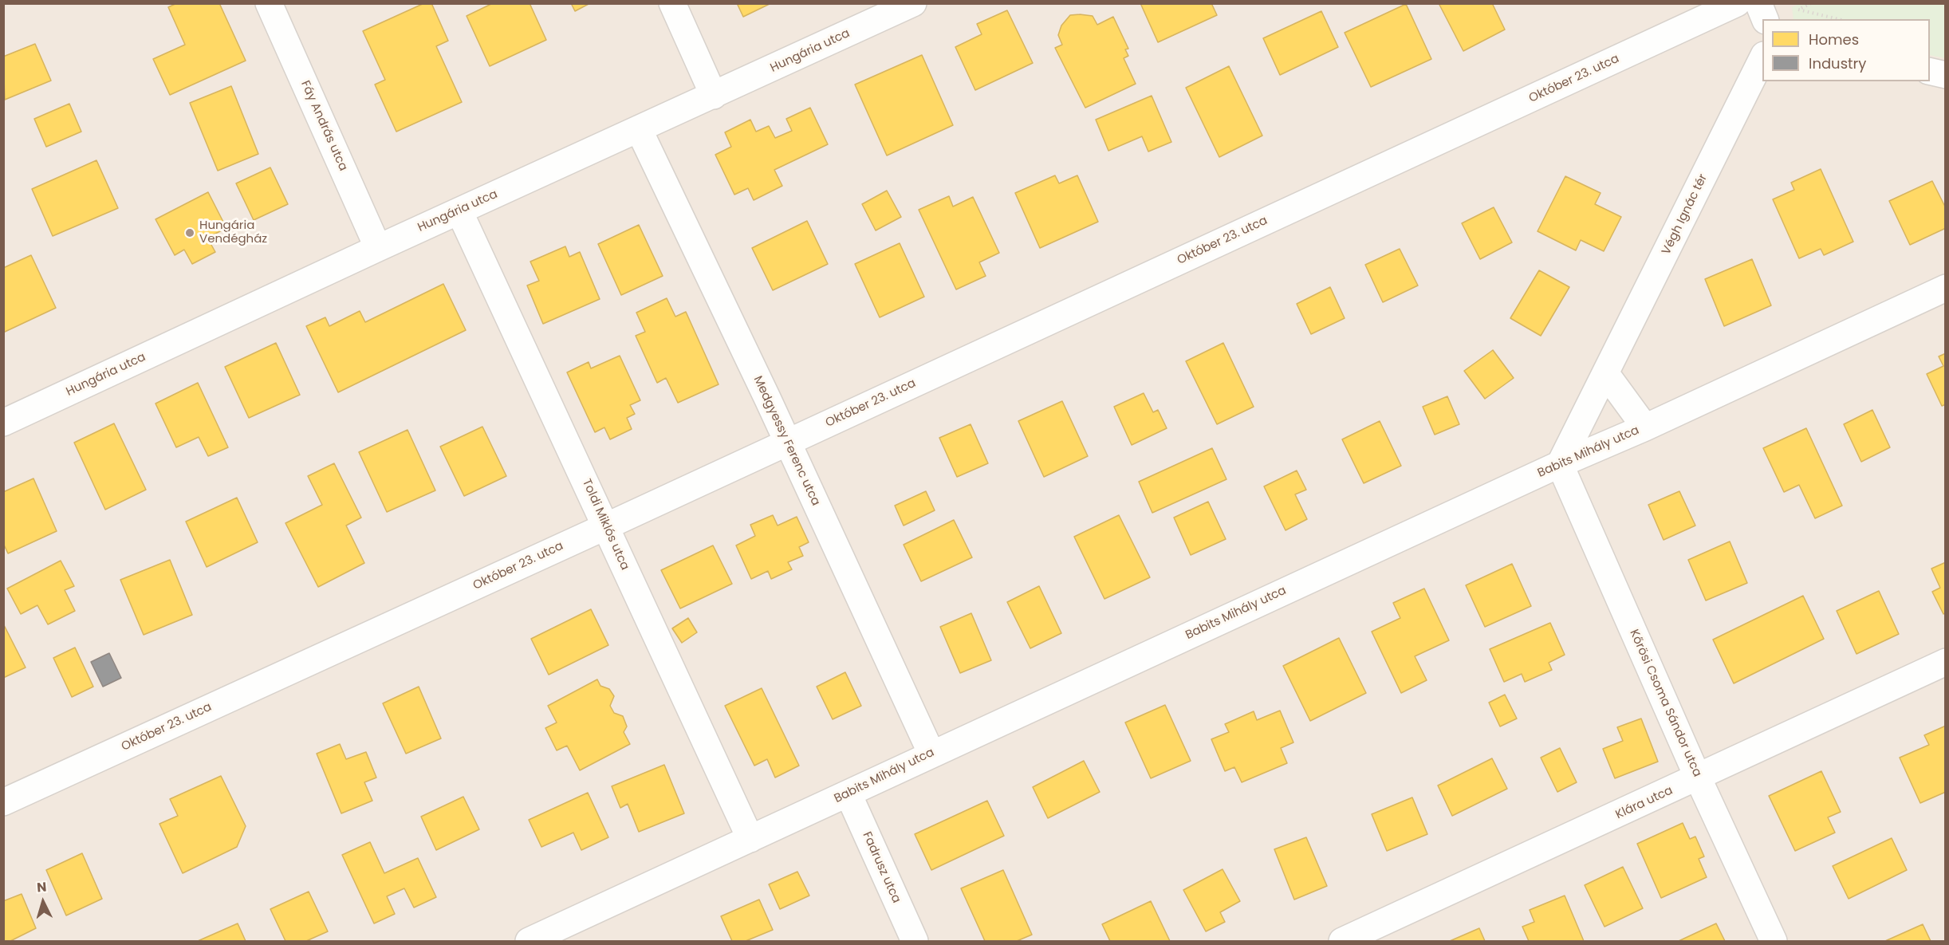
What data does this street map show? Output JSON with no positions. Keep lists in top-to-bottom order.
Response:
{
  "streets": {
    "street": [
      "Hungária utca",
      "Október 23. utca",
      "Fáy András utca",
      "Végh Ignác tér",
      "Medgyessy Ferenc utca",
      "Babits Mihály utca",
      "Toldi Miklós utca",
      "Kőrösi Csoma Sándor utca",
      "Klára utca",
      "Fadrusz utca"
    ]
  },
  "crossings": [
    ["Hungária utca", "Fáy András utca"],
    ["Hungária utca", "Medgyessy Ferenc utca"],
    ["Hungária utca", "Toldi Miklós utca"],
    ["Október 23. utca", "Medgyessy Ferenc utca"],
    ["Október 23. utca", "Toldi Miklós utca"],
    ["Végh Ignác tér", "Babits Mihály utca"],
    ["Végh Ignác tér", "Kőrösi Csoma Sándor utca"],
    ["Medgyessy Ferenc utca", "Babits Mihály utca"],
    ["Babits Mihály utca", "Toldi Miklós utca"],
    ["Babits Mihály utca", "Kőrösi Csoma Sándor utca"],
    ["Babits Mihály utca", "Fadrusz utca"],
    ["Kőrösi Csoma Sándor utca", "Klára utca"]
  ],
  "places": ["Hungária Vendégház"],
  "legend": ["Homes", "Industry"],
  "north": "top"
}
